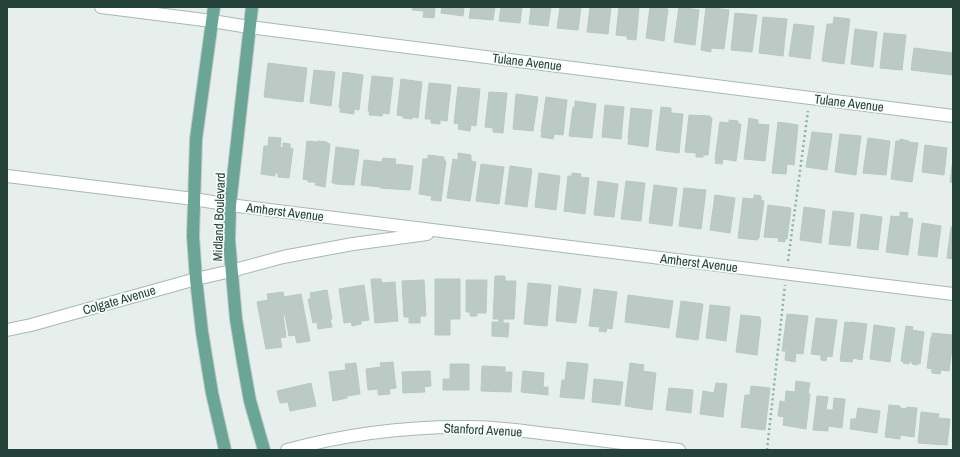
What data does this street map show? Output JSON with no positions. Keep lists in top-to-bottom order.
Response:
{
  "streets": {
    "main road": ["Midland Boulevard"],
    "street": [
      "Tulane Avenue",
      "Amherst Avenue",
      "Colgate Avenue",
      "Stanford Avenue"
    ]
  },
  "crossings": [
    ["Tulane Avenue", "Midland Boulevard"],
    ["Amherst Avenue", "Midland Boulevard"],
    ["Amherst Avenue", "Colgate Avenue"],
    ["Midland Boulevard", "Colgate Avenue"]
  ]
}
